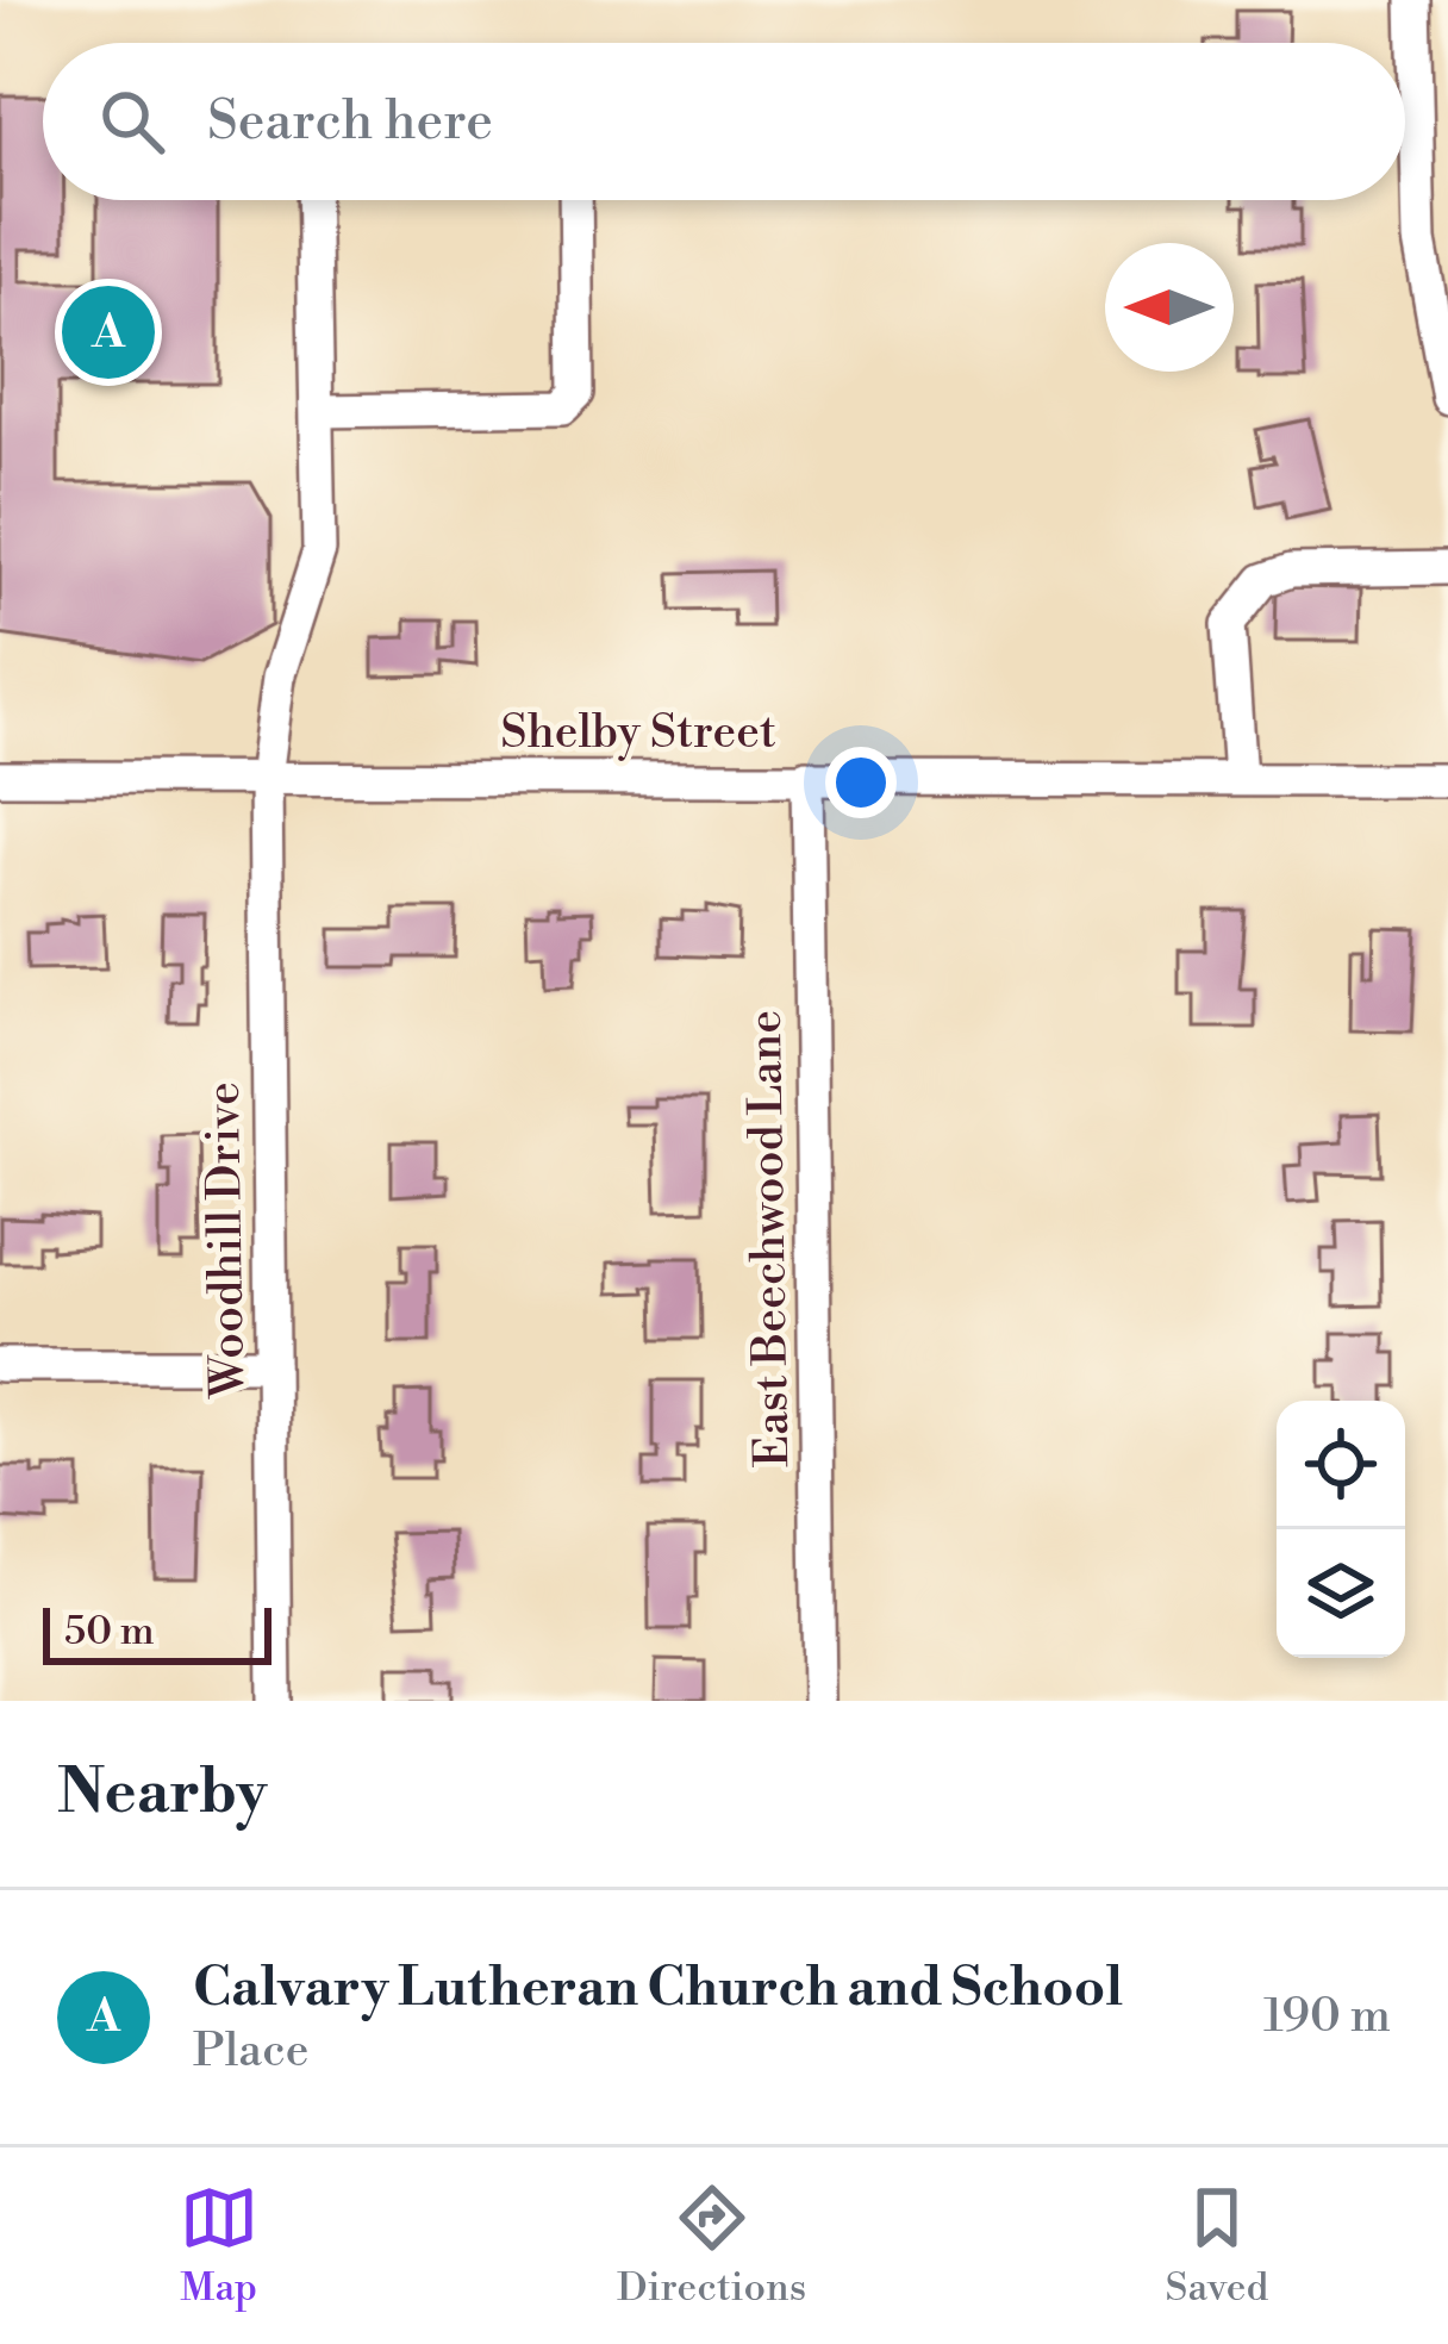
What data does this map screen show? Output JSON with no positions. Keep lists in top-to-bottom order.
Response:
{
  "streets": {
    "street": ["Shelby Street", "East Beechwood Lane", "Woodhill Drive"]
  },
  "crossings": [
    ["Shelby Street", "East Beechwood Lane"],
    ["Shelby Street", "Woodhill Drive"]
  ],
  "scale_bar": "50 m",
  "north": "left",
  "page": {
    "search": "Search here",
    "pins": "A",
    "scale": "50 m",
    "heading": "Nearby",
    "list": [
      {
        "mark": "A",
        "name": "Calvary Lutheran Church and School",
        "note": "Place",
        "value": "190 m"
      }
    ],
    "nav": ["Map", "Directions", "Saved"]
  }
}
